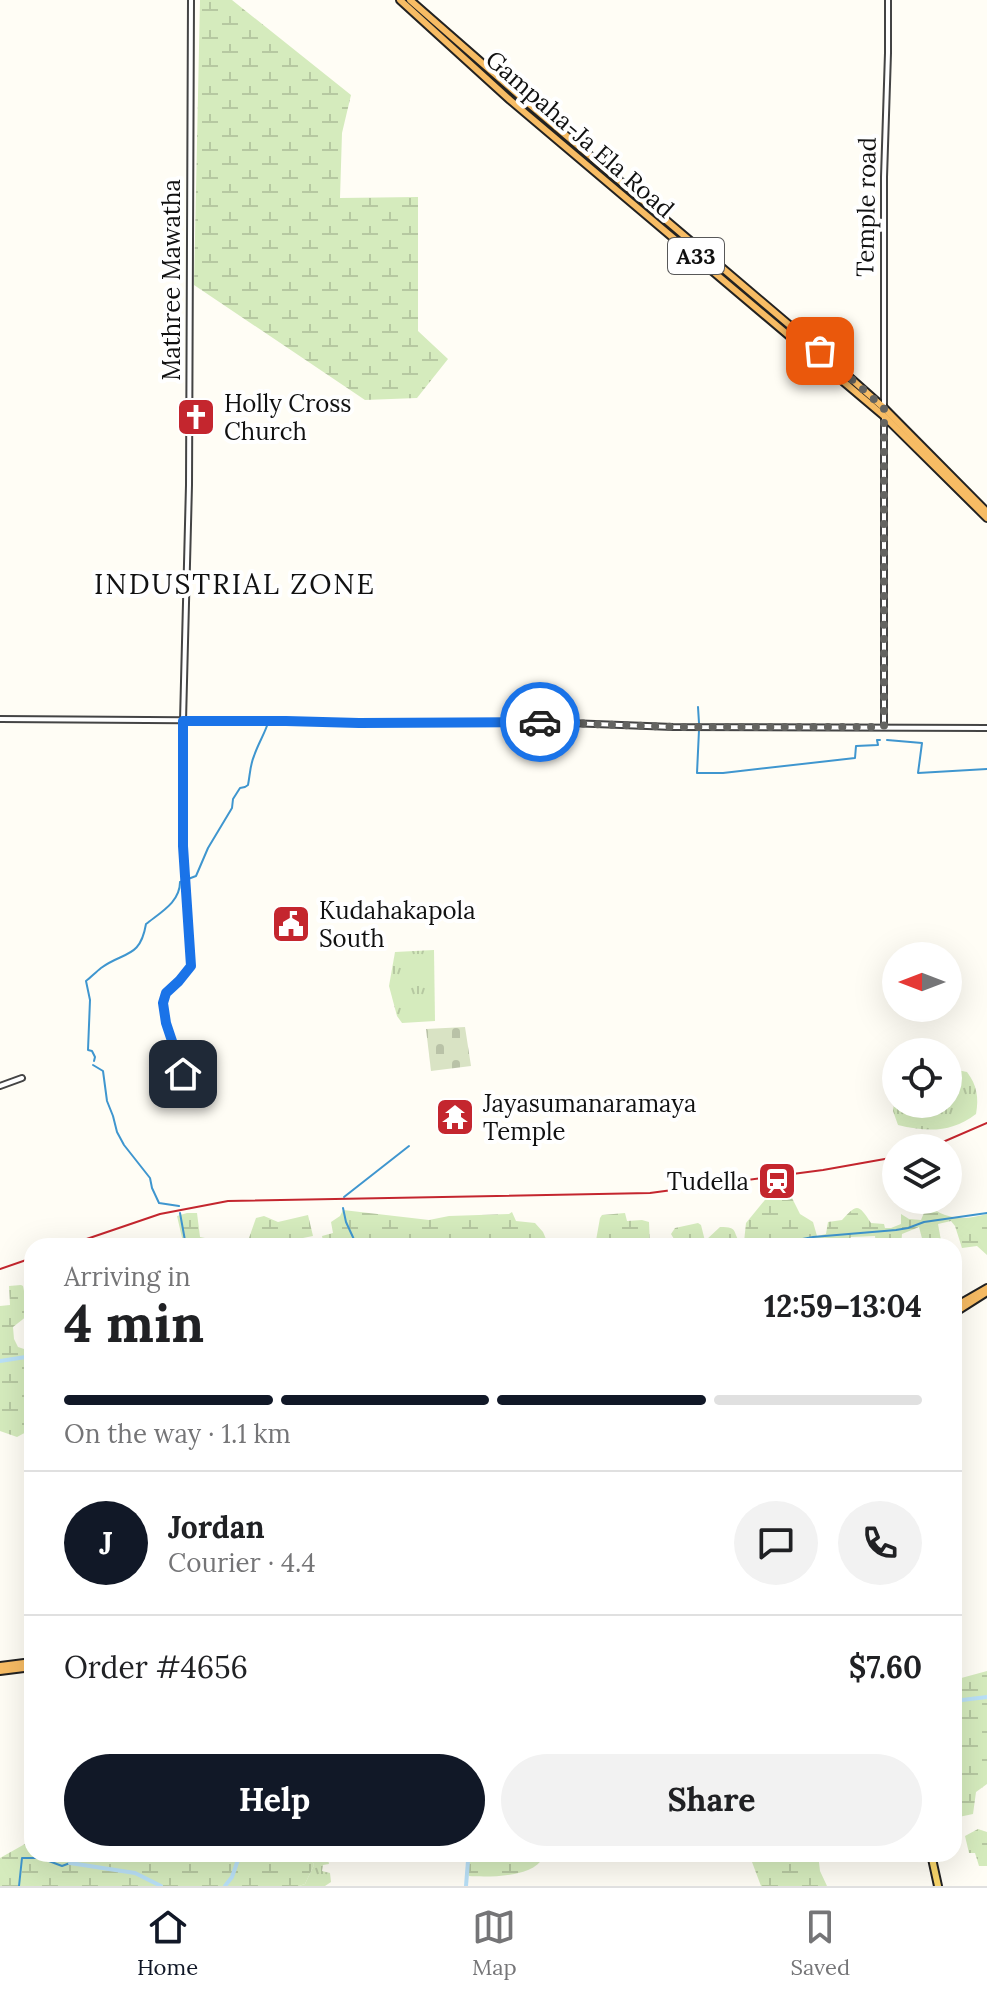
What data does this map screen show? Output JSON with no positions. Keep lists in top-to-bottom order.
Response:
{
  "streets": {
    "highway": ["Gampaha-Ja Ela Road", "A33"],
    "street": ["Temple road", "Mathree Mawatha"]
  },
  "crossings": [
    ["Gampaha-Ja Ela Road", "Temple road"]
  ],
  "districts": ["INDUSTRIAL ZONE"],
  "places": {
    "church": ["Holly Cross Church"],
    "public building": ["Kudahakapola South"],
    "temple": ["Jayasumanaramaya Temple"],
    "station": ["Tudella"]
  },
  "north": "left",
  "page": {
    "heading": ["4 min", "Arriving in", "12:59–13:04"],
    "panel": [
      "Jordan",
      "Courier · 4.4",
      "Order #4656",
      "$7.60"
    ],
    "bar": "On the way · 1.1 km",
    "round": "J",
    "buttons": ["Help", "Share"],
    "tabs": ["Home", "Map", "Saved"]
  }
}
